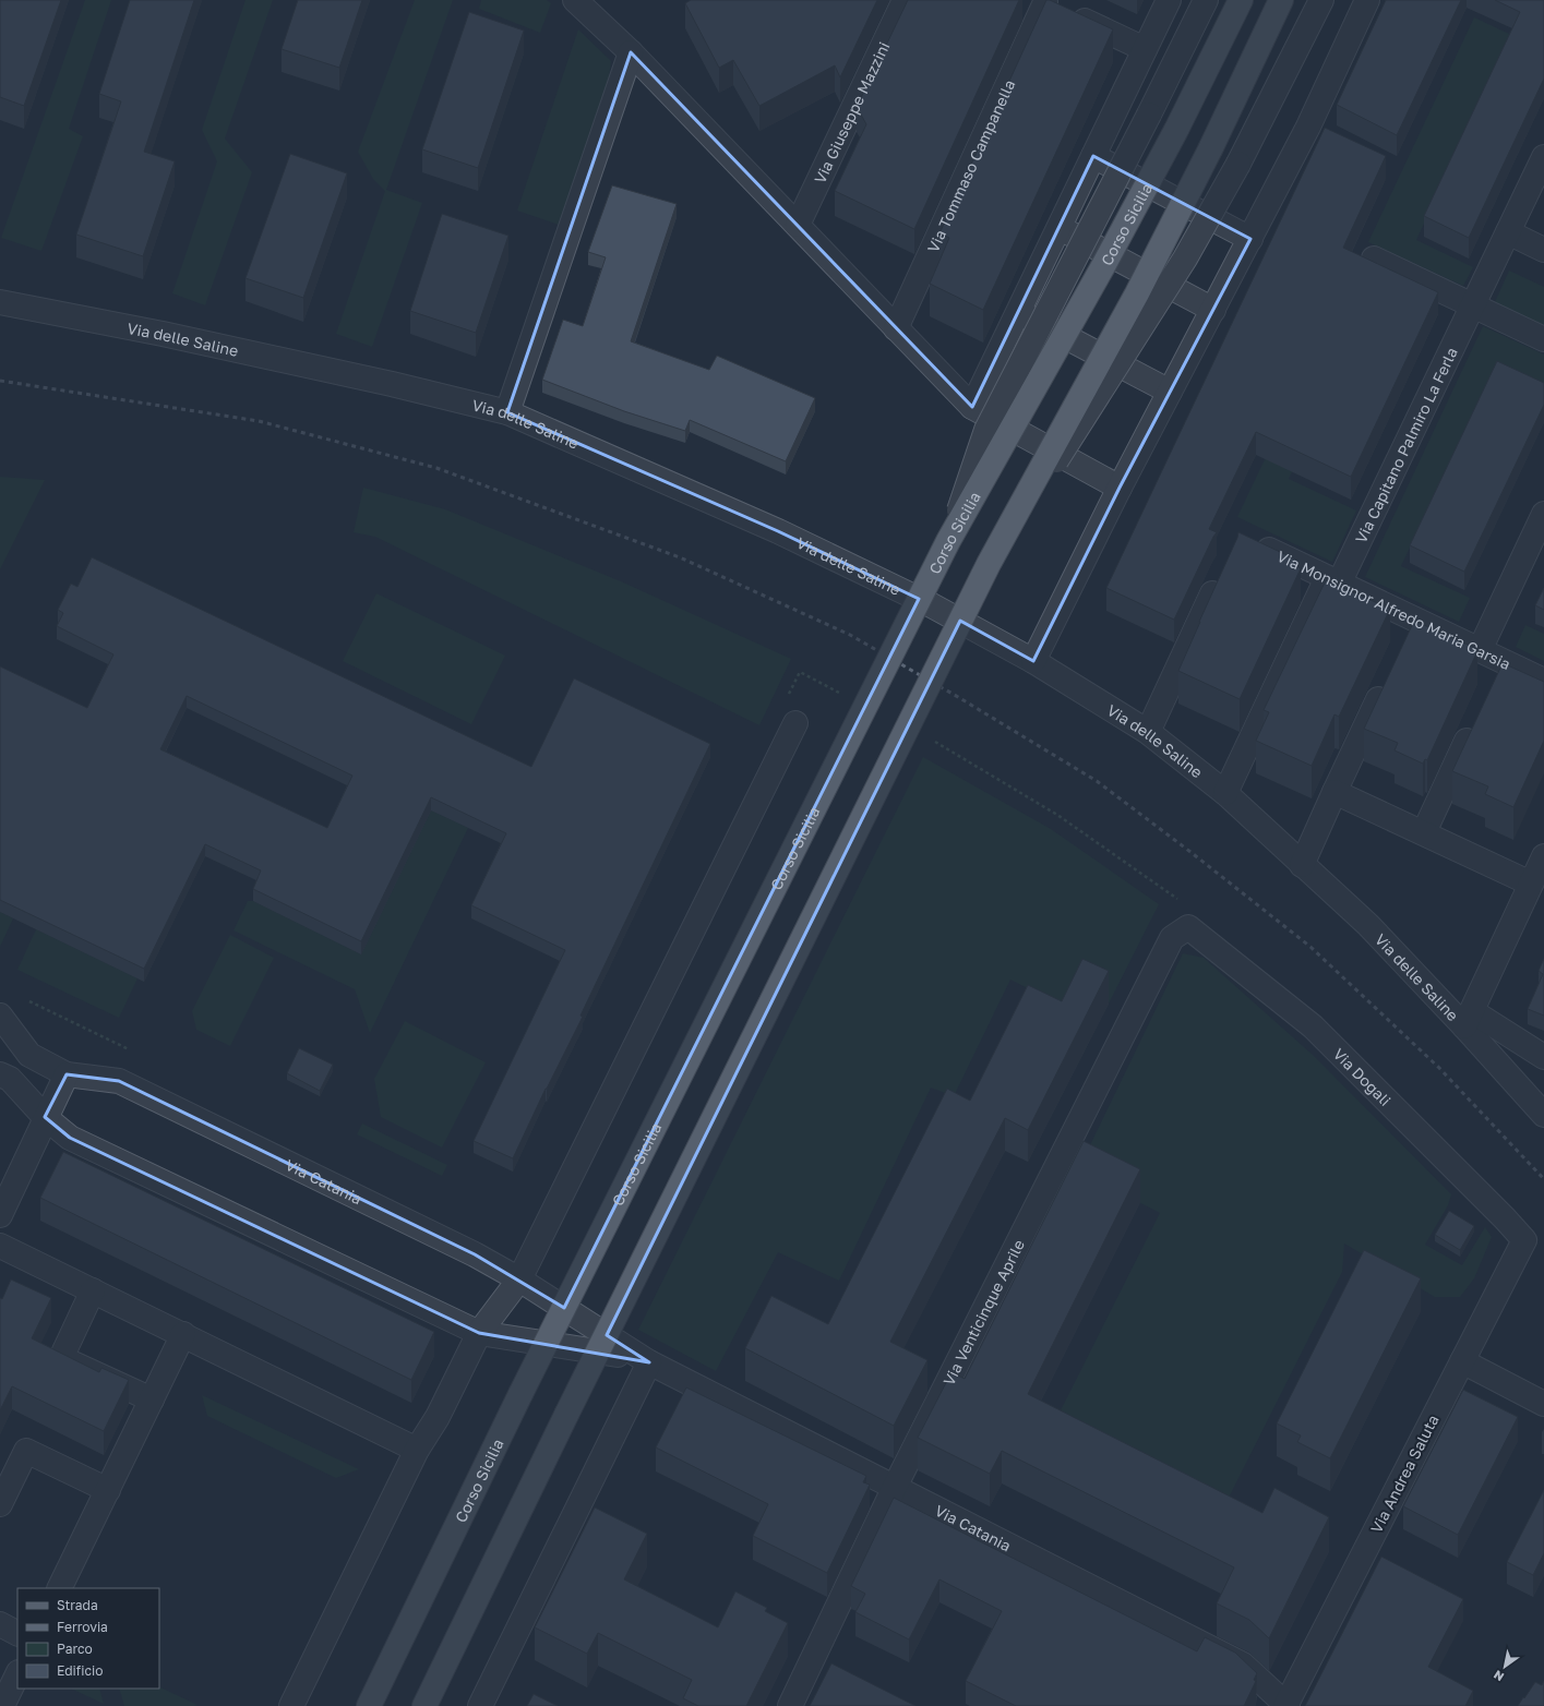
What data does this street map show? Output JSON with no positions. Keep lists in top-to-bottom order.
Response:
{
  "streets": {
    "main road": ["Corso Sicilia"],
    "street": [
      "Via Giuseppe Mazzini",
      "Via Tommaso Campanella",
      "Via delle Saline",
      "Via Capitano Palmiro La Ferla",
      "Via Monsignor Alfredo Maria Garsia",
      "Via Dogali",
      "Via Catania",
      "Via Venticinque Aprile",
      "Via Andrea Saluta"
    ]
  },
  "crossings": [
    ["Via delle Saline", "Via Capitano Palmiro La Ferla"],
    ["Via Capitano Palmiro La Ferla", "Via Monsignor Alfredo Maria Garsia"],
    ["Via Dogali", "Via Venticinque Aprile"],
    ["Via Dogali", "Via Andrea Saluta"],
    ["Via Catania", "Via Venticinque Aprile"],
    ["Via Catania", "Via Andrea Saluta"]
  ],
  "legend": [
    "Strada",
    "Ferrovia",
    "Parco",
    "Edificio"
  ],
  "north": "bottom left"
}
